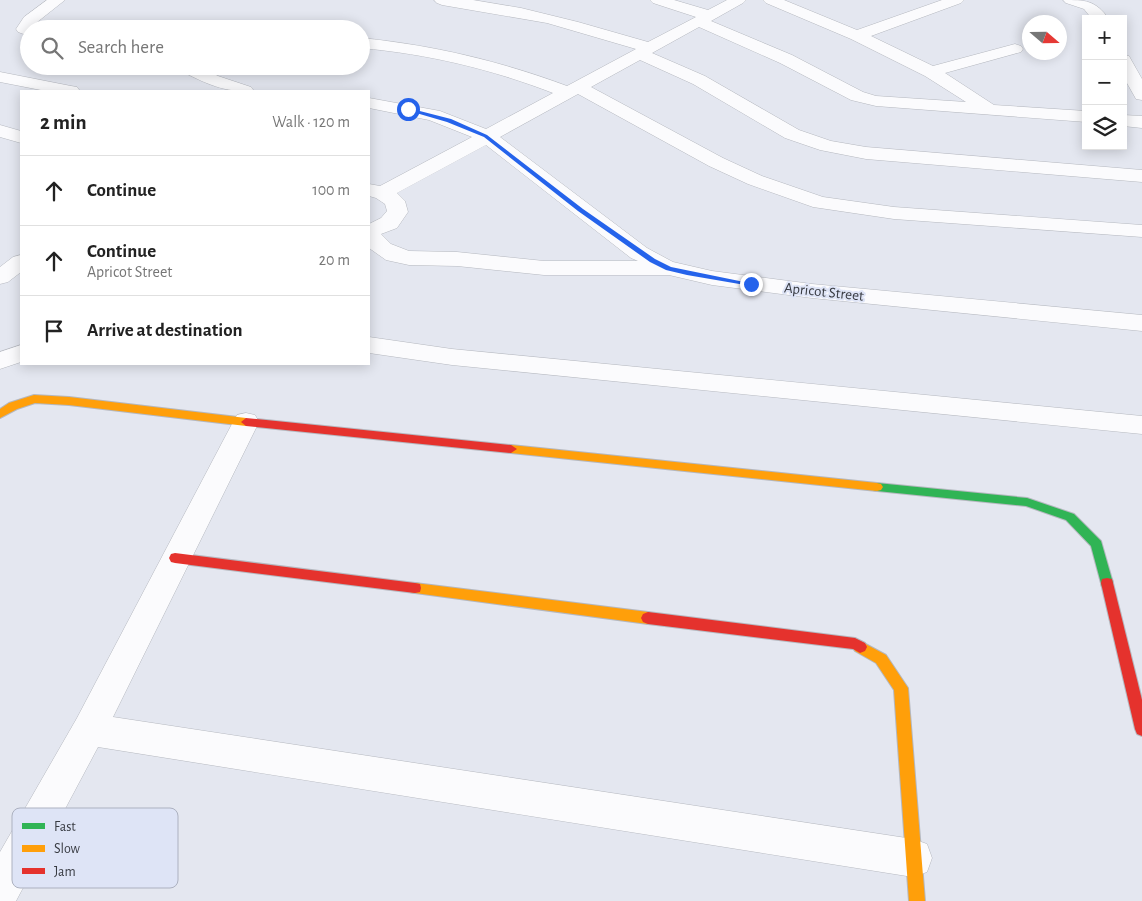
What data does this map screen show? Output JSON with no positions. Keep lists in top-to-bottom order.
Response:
{
  "streets": {
    "street": ["Apricot Street"]
  },
  "legend": ["Fast", "Slow", "Jam"],
  "north": "right",
  "page": {
    "map_buttons": ["+", "−"],
    "search": "Search here",
    "heading": ["2 min", "Walk · 120 m"],
    "list": [
      ["Continue", "100 m"],
      ["Continue", "Apricot Street", "20 m"],
      "Arrive at destination"
    ]
  }
}
